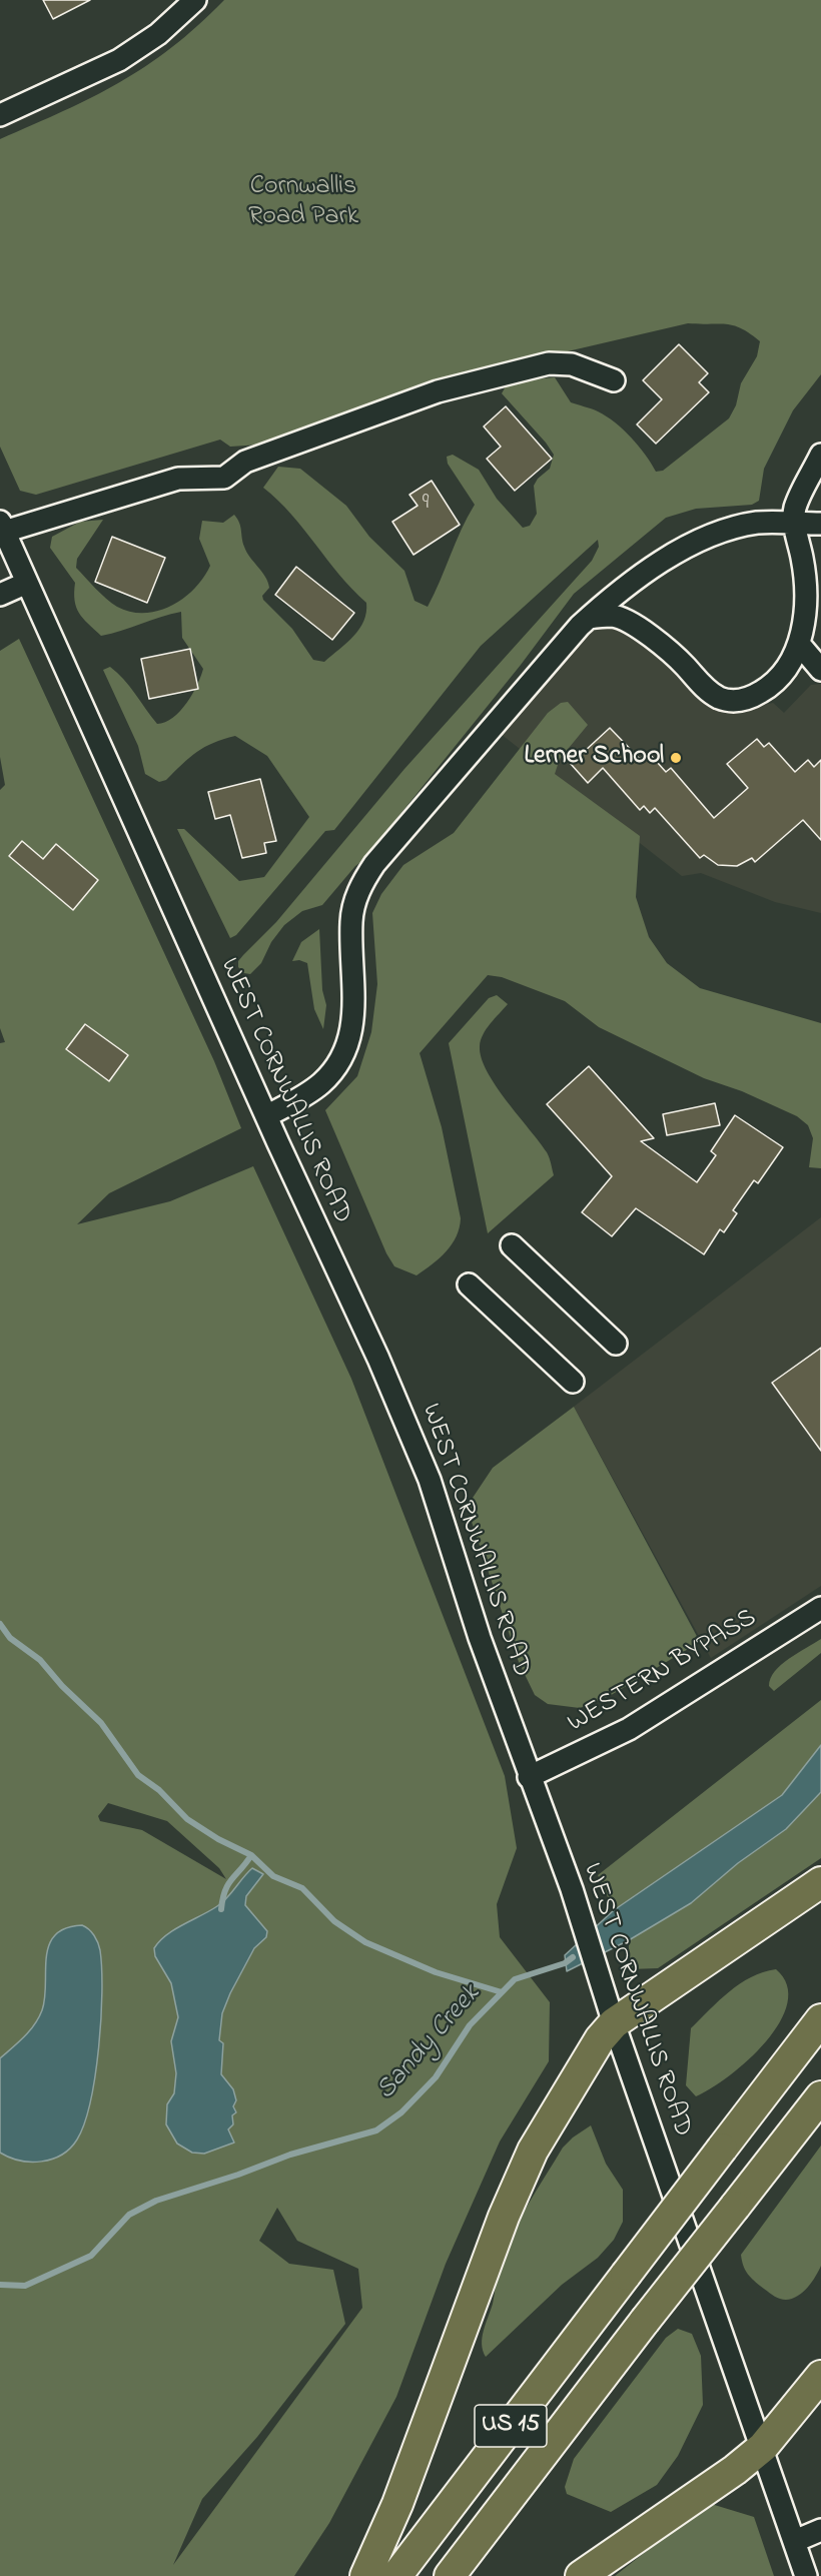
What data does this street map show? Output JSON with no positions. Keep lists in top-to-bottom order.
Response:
{
  "streets": {
    "highway": ["US 15"],
    "street": ["WEST CORNWALLIS ROAD", "WESTERN BYPASS"]
  },
  "crossings": [
    ["WEST CORNWALLIS ROAD", "WESTERN BYPASS"]
  ],
  "water": ["Sandy Creek"],
  "parks": ["Cornwallis Road Park"],
  "places": ["Lerner School"],
  "house_numbers": ["9"]
}
